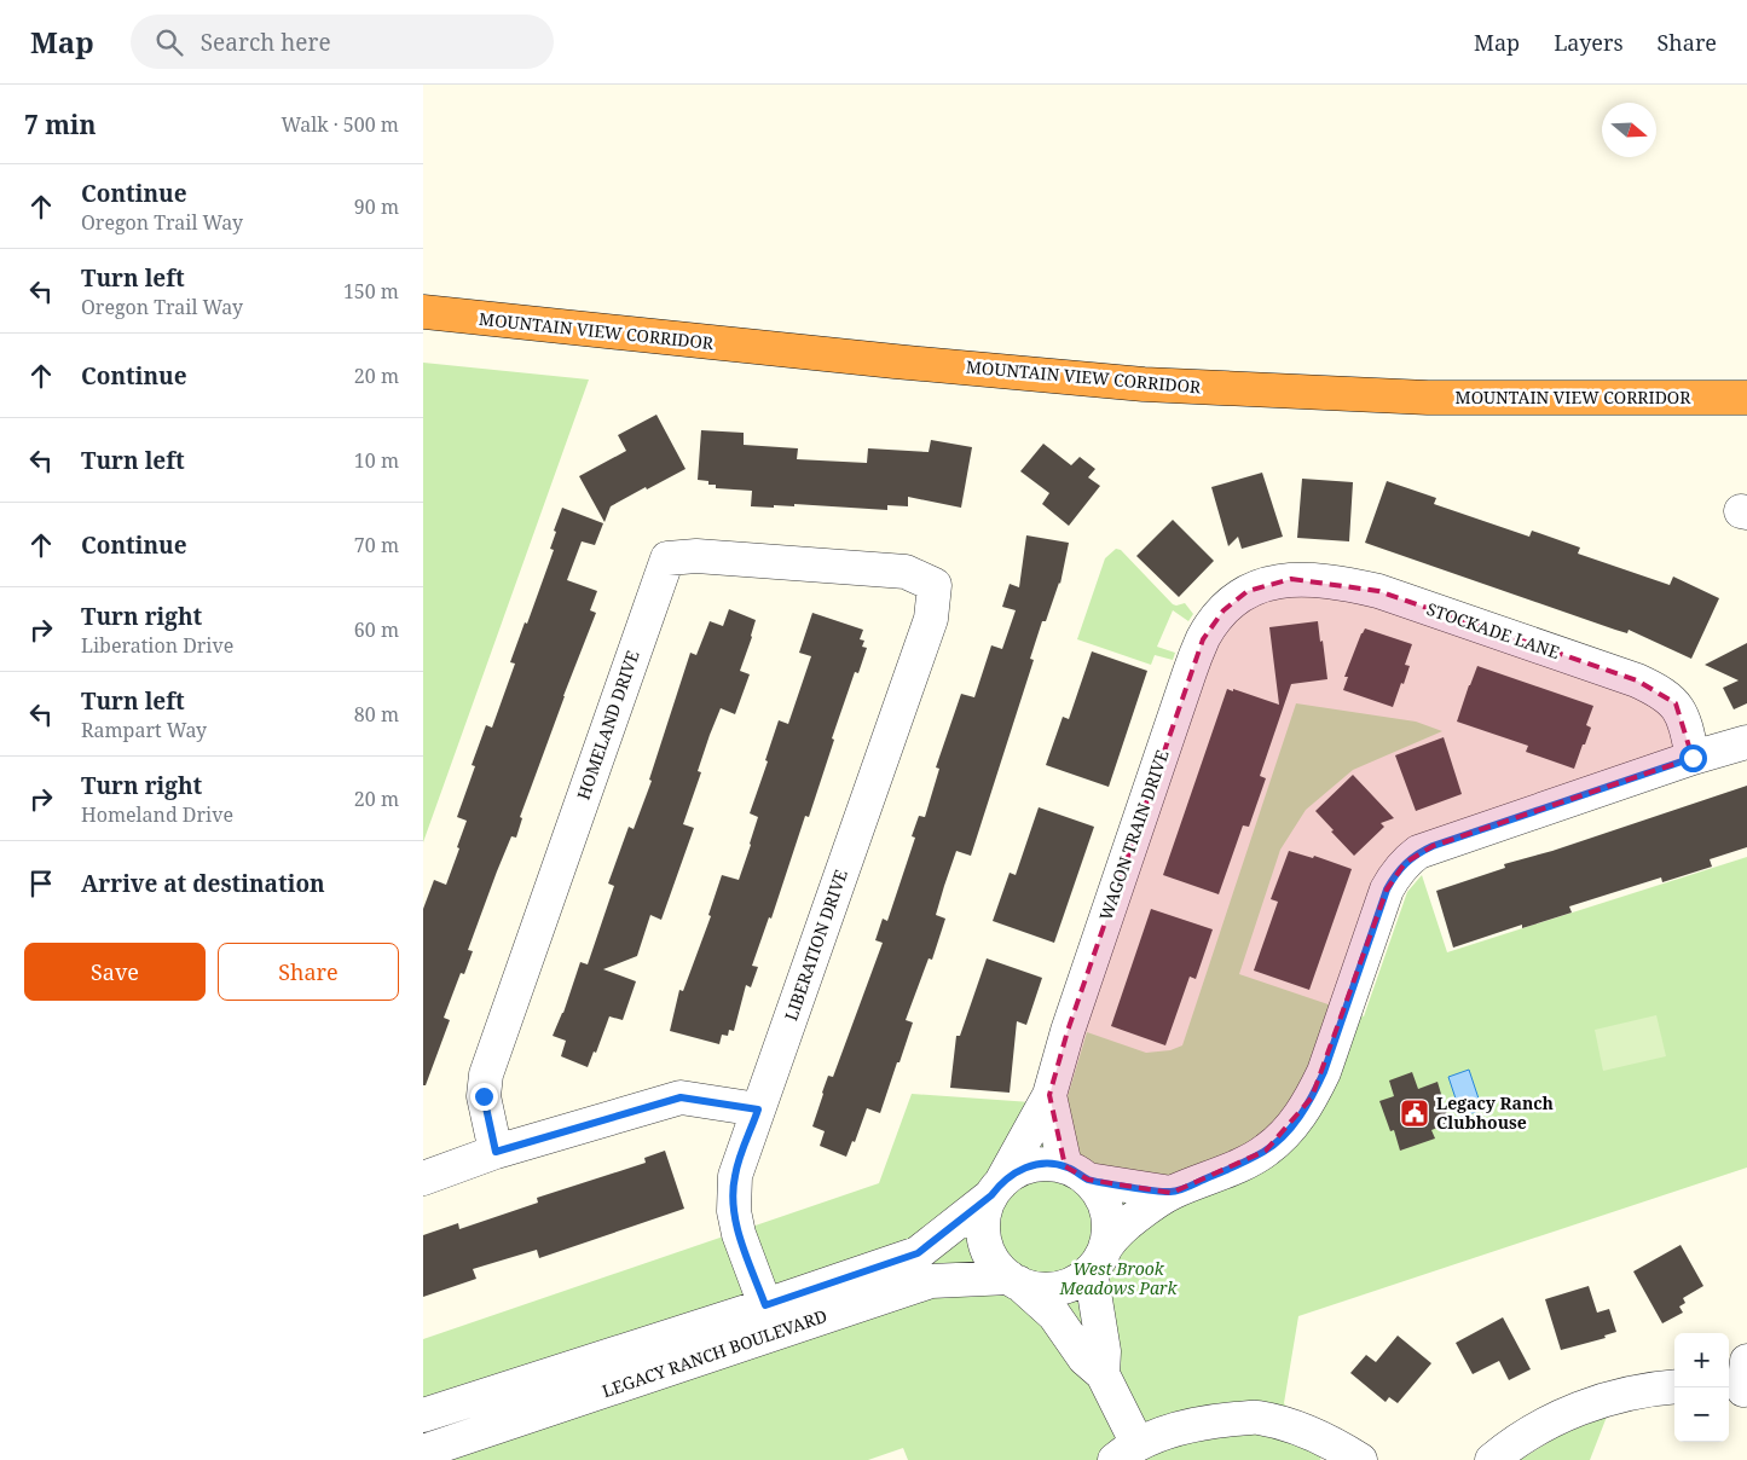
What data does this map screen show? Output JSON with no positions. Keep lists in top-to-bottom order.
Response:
{
  "streets": {
    "highway": ["MOUNTAIN VIEW CORRIDOR"],
    "street": [
      "STOCKADE LANE",
      "HOMELAND DRIVE",
      "WAGON TRAIN DRIVE",
      "LIBERATION DRIVE",
      "LEGACY RANCH BOULEVARD"
    ]
  },
  "crossings": [
    ["STOCKADE LANE", "WAGON TRAIN DRIVE"],
    ["HOMELAND DRIVE", "LIBERATION DRIVE"],
    ["WAGON TRAIN DRIVE", "LEGACY RANCH BOULEVARD"],
    ["LIBERATION DRIVE", "LEGACY RANCH BOULEVARD"]
  ],
  "parks": ["West Brook Meadows Park"],
  "places": {
    "public building": ["Legacy Ranch Clubhouse"]
  },
  "north": "right",
  "page": {
    "header": "Map",
    "search": "Search here",
    "nav": ["Map", "Layers", "Share"],
    "heading": ["7 min", "Walk · 500 m"],
    "list": [
      ["Continue", "Oregon Trail Way", "90 m"],
      ["Turn left", "Oregon Trail Way", "150 m"],
      ["Continue", "20 m"],
      ["Turn left", "10 m"],
      ["Continue", "70 m"],
      ["Turn right", "Liberation Drive", "60 m"],
      ["Turn left", "Rampart Way", "80 m"],
      ["Turn right", "Homeland Drive", "20 m"],
      "Arrive at destination"
    ],
    "buttons": ["Save", "Share"],
    "map_buttons": ["+", "−"]
  }
}
